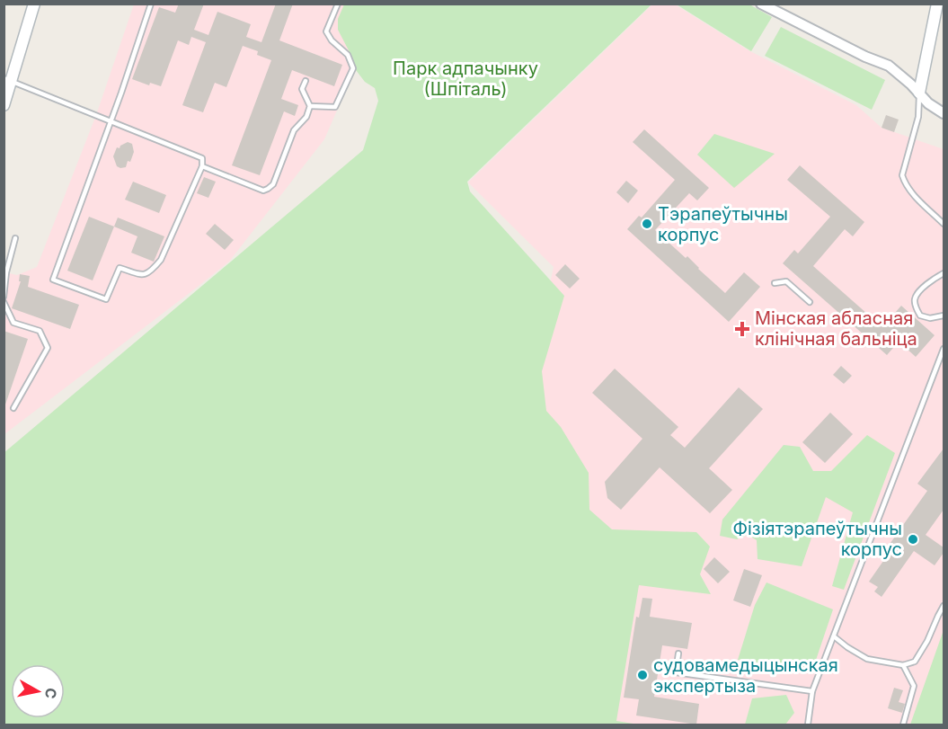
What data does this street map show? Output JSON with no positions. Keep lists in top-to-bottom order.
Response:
{
  "parks": ["Парк адпачынку (Шпіталь)"],
  "places": {
    "other": ["Тэрапеўтычны корпус", "Фізіятэрапеўтычны корпус", "судовамедыцынская экспертыза"],
    "health": ["Мінская абласная клінічная бальніца"]
  },
  "north": "right"
}
